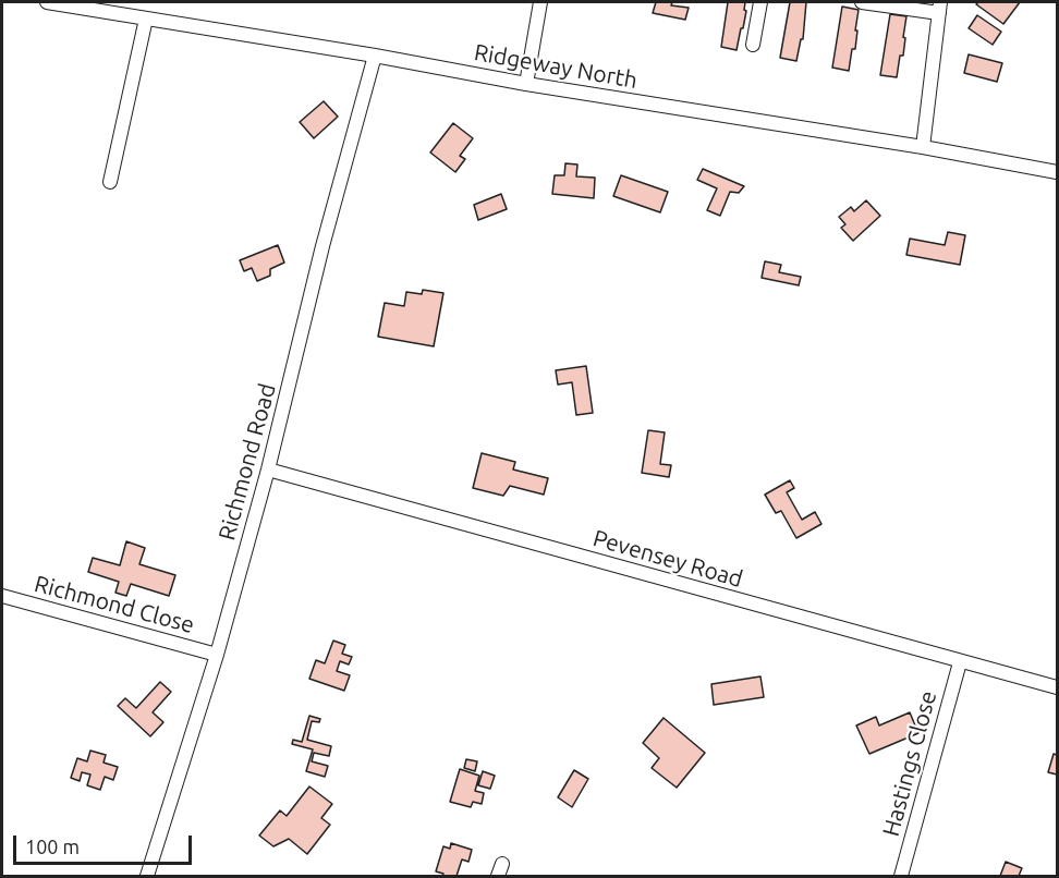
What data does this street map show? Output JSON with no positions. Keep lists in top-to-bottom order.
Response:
{
  "streets": {
    "street": [
      "Ridgeway North",
      "Richmond Road",
      "Pevensey Road",
      "Richmond Close",
      "Hastings Close"
    ]
  },
  "crossings": [
    ["Ridgeway North", "Richmond Road"],
    ["Richmond Road", "Pevensey Road"],
    ["Richmond Road", "Richmond Close"],
    ["Pevensey Road", "Hastings Close"]
  ],
  "scale_bar": "100 m"
}
